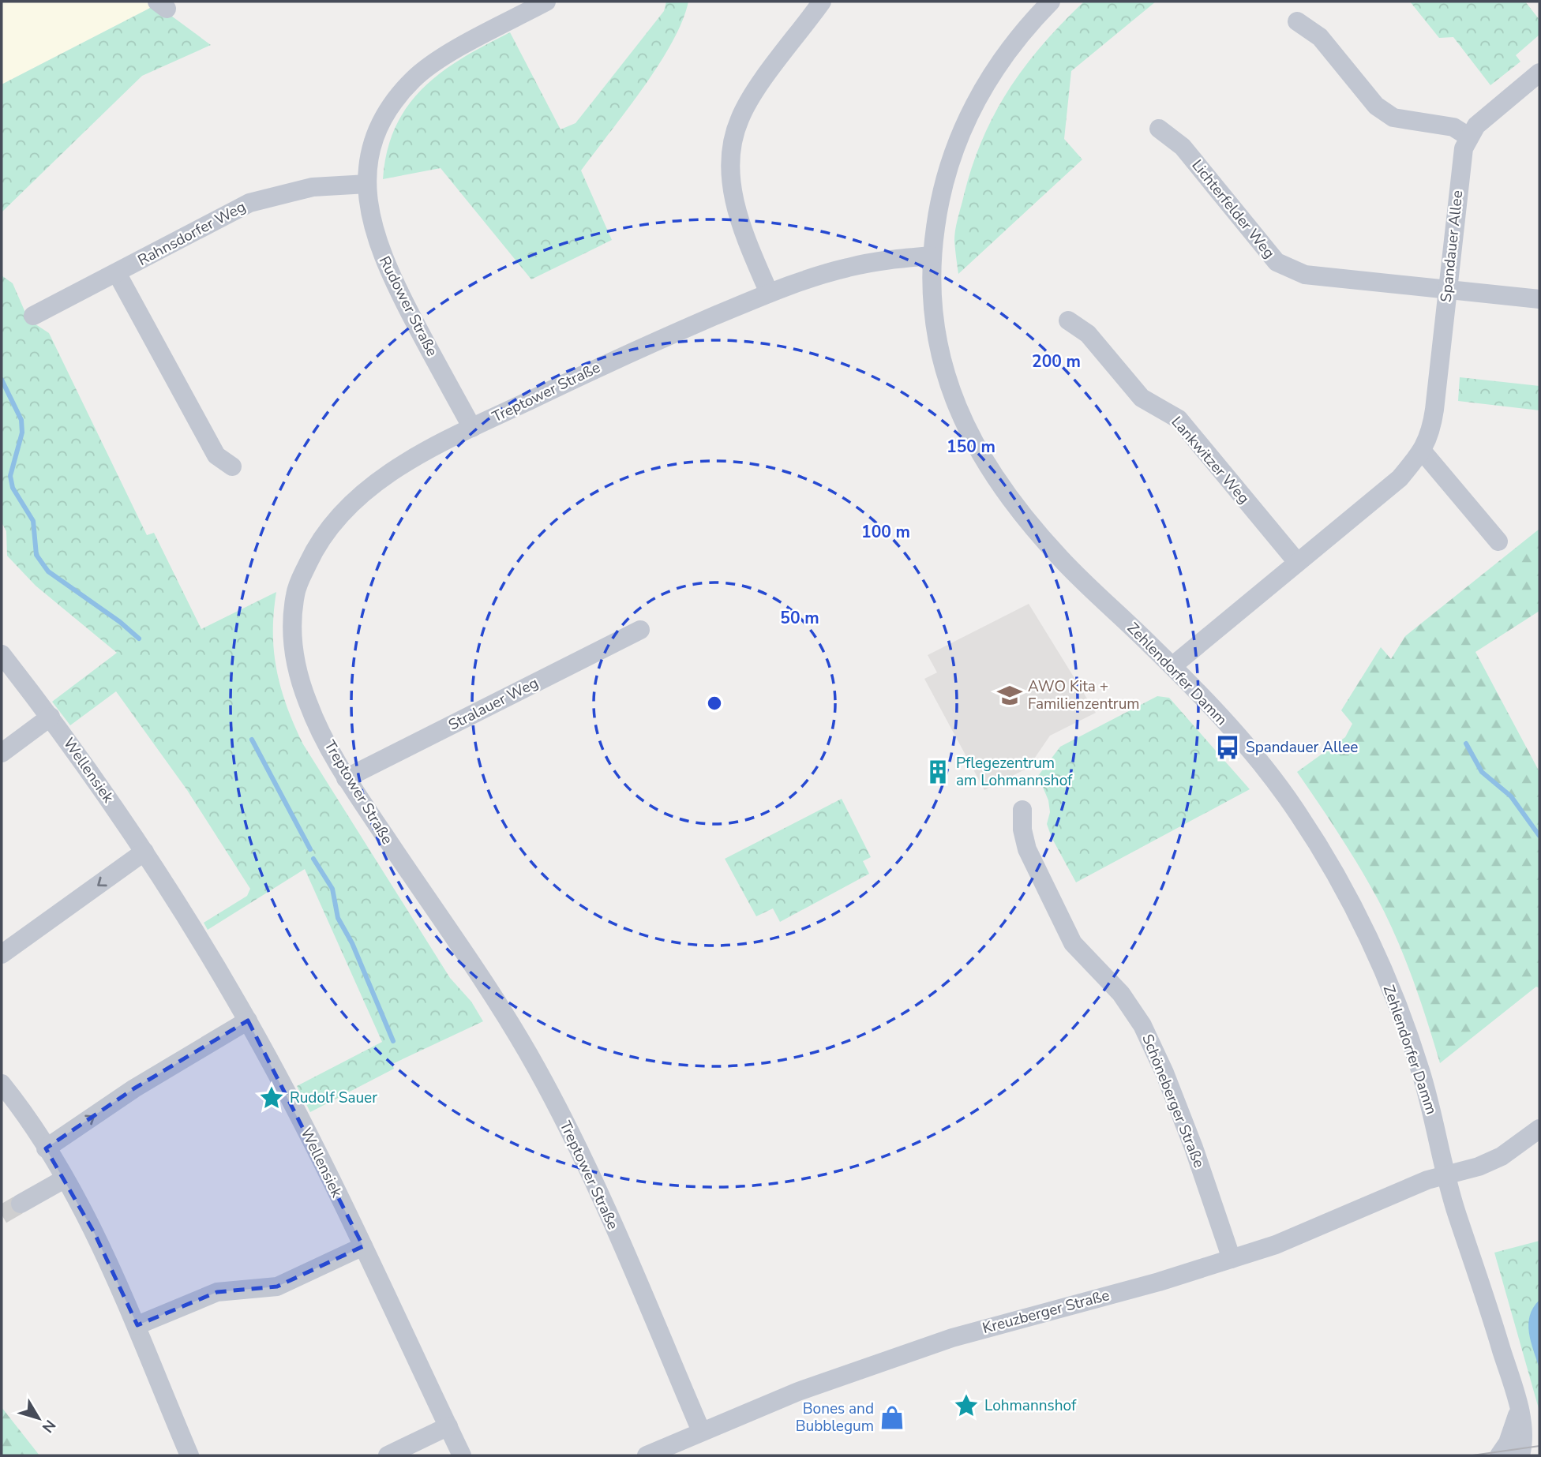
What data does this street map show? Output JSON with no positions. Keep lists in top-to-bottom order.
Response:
{
  "streets": {
    "street": [
      "Lichterfelder Weg",
      "Rahnsdorfer Weg",
      "Spandauer Allee",
      "Rudower Straße",
      "Treptower Straße",
      "Lankwitzer Weg",
      "Zehlendorfer Damm",
      "Stralauer Weg",
      "Wellensiek",
      "Schöneberger Straße",
      "Kreuzberger Straße"
    ]
  },
  "crossings": [
    ["Lichterfelder Weg", "Spandauer Allee"],
    ["Rahnsdorfer Weg", "Rudower Straße"],
    ["Spandauer Allee", "Lankwitzer Weg"],
    ["Spandauer Allee", "Zehlendorfer Damm"],
    ["Rudower Straße", "Treptower Straße"],
    ["Treptower Straße", "Zehlendorfer Damm"],
    ["Treptower Straße", "Stralauer Weg"],
    ["Treptower Straße", "Kreuzberger Straße"],
    ["Zehlendorfer Damm", "Kreuzberger Straße"],
    ["Schöneberger Straße", "Kreuzberger Straße"]
  ],
  "places": {
    "school or university": ["AWO Kita + Familienzentrum"],
    "bus stop": ["Spandauer Allee"],
    "building": ["Pflegezentrum am Lohmannshof"],
    "place": ["Rudolf Sauer", "Lohmannshof"],
    "shop": ["Bones and Bubblegum"]
  },
  "north": "bottom right",
  "rings": [
    "200 m",
    "150 m",
    "100 m",
    "50 m"
  ]
}
